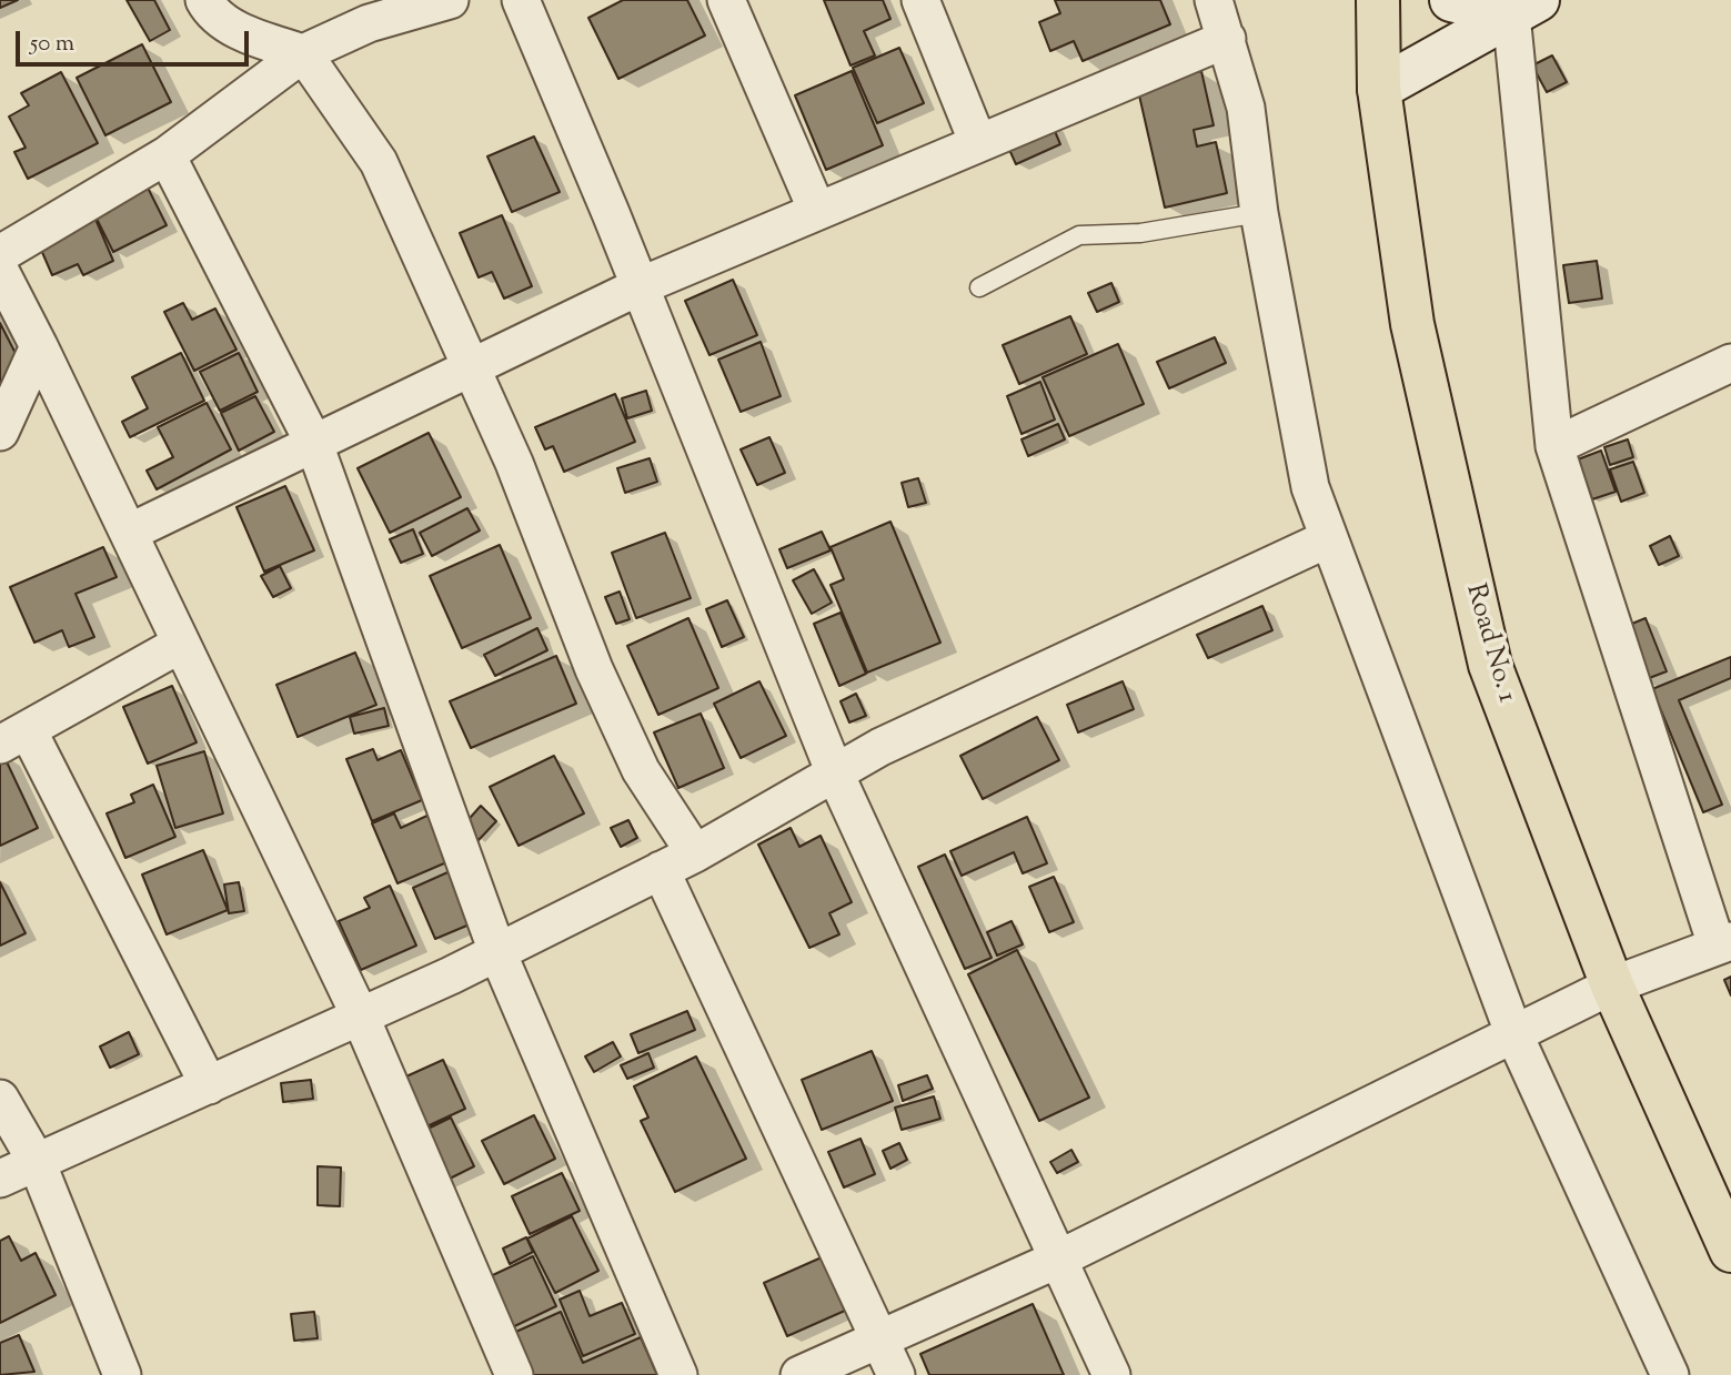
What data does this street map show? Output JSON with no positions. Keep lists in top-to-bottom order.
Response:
{
  "streets": {
    "highway": ["Road No. 1"]
  },
  "scale_bar": "50 m"
}
